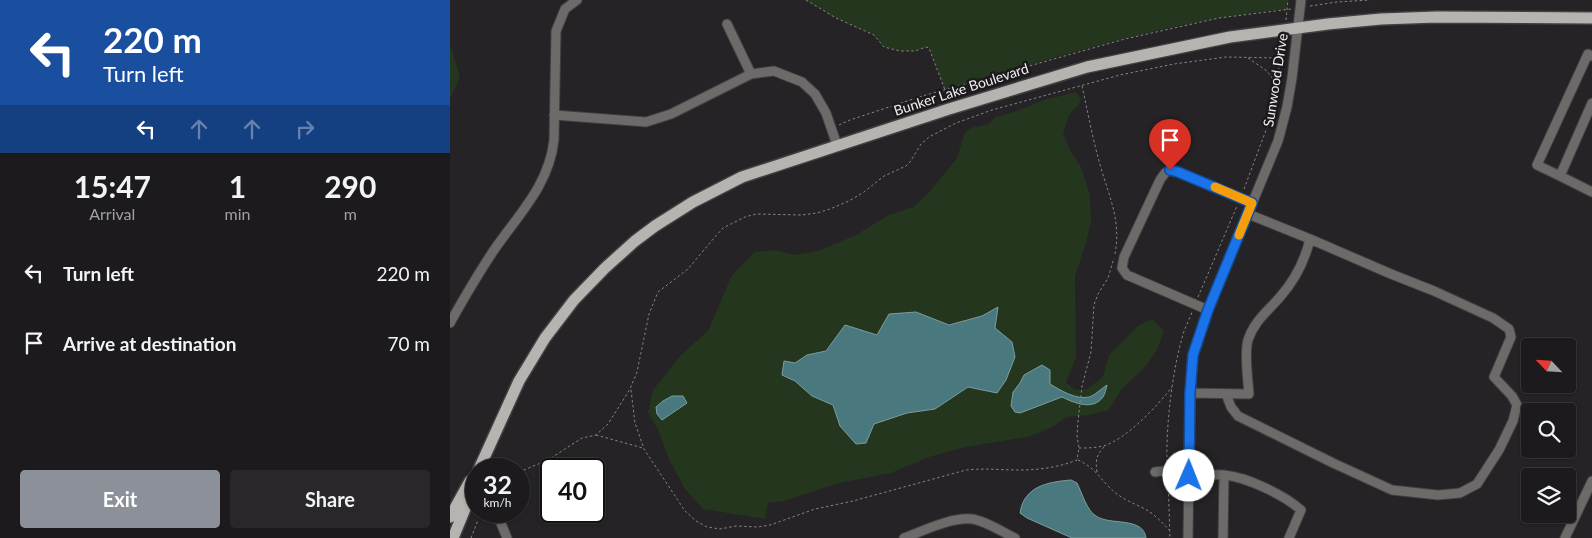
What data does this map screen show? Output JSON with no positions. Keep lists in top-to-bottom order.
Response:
{
  "streets": {
    "main road": ["Bunker Lake Boulevard"],
    "street": ["Sunwood Drive"]
  },
  "crossings": [
    ["Sunwood Drive", "Bunker Lake Boulevard"]
  ],
  "north": "top left",
  "page": {
    "turn": ["220 m", "Turn left"],
    "eta": [
      "15:47",
      "Arrival",
      "1",
      "min",
      "290",
      "m"
    ],
    "list": [
      {
        "name": "Turn left",
        "value": "220 m"
      },
      {
        "name": "Arrive at destination",
        "value": "70 m"
      }
    ],
    "speed": "32 km/h",
    "limit": "40",
    "buttons": ["Exit", "Share"]
  }
}
